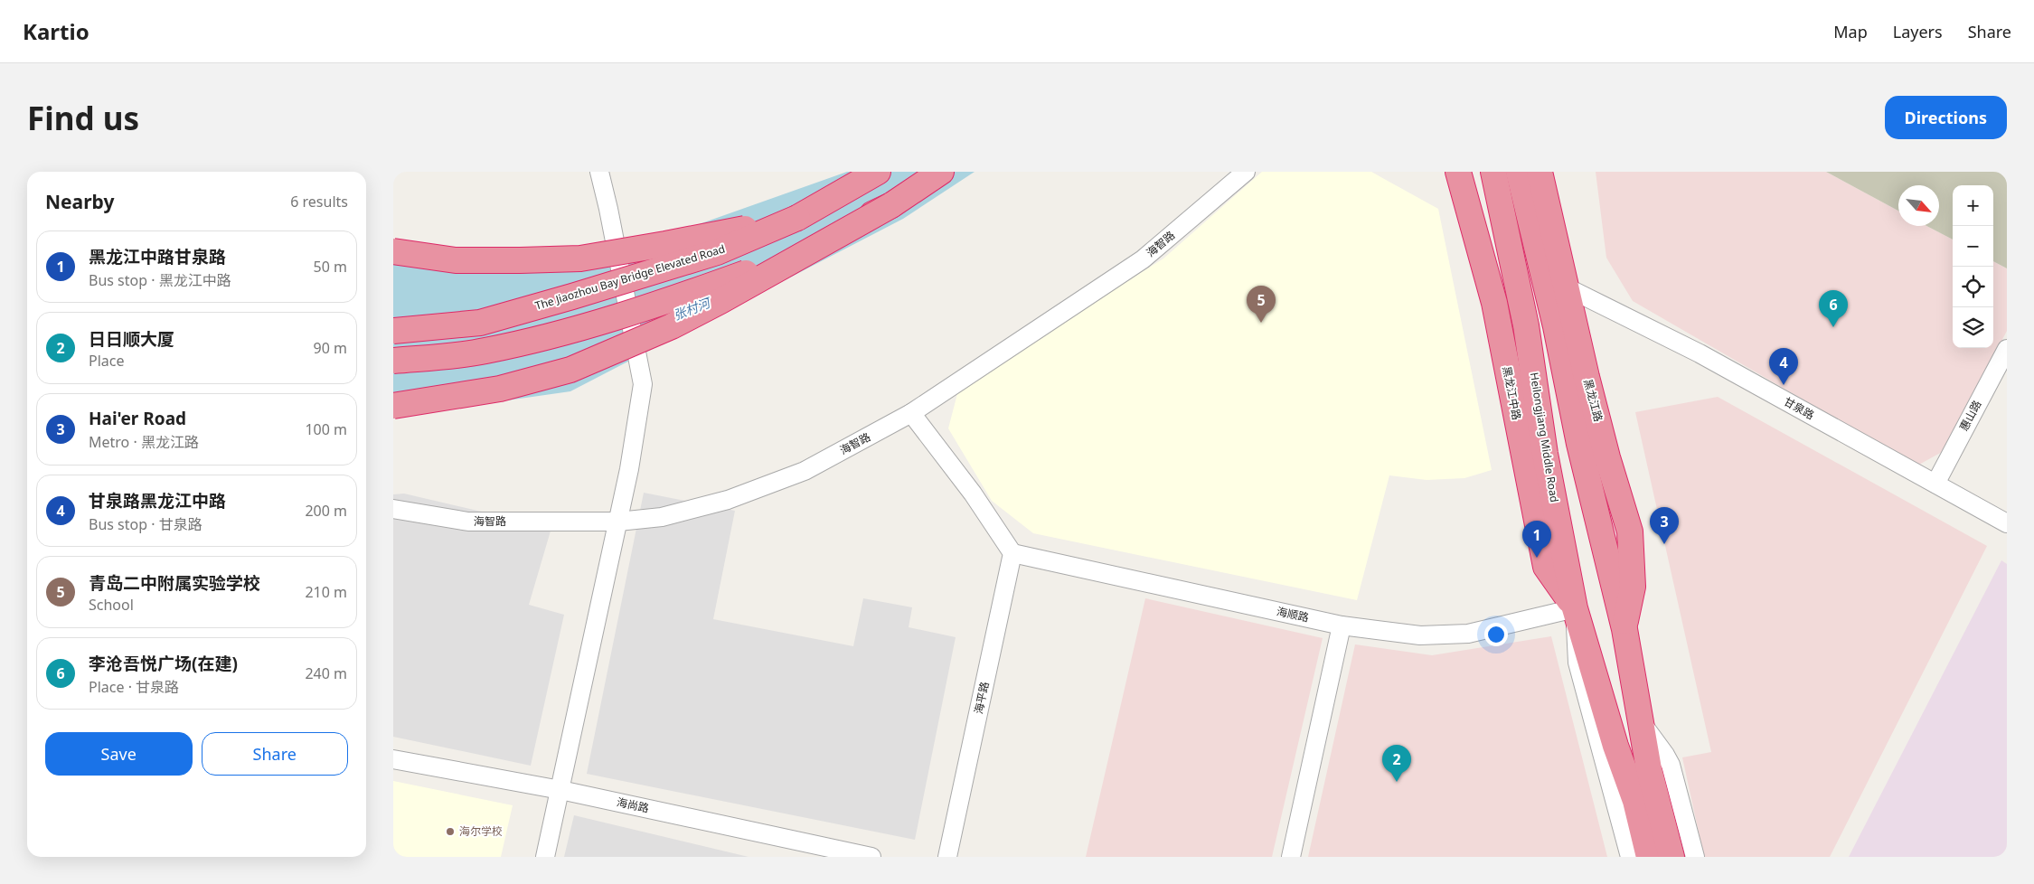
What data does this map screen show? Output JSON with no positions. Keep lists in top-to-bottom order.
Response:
{
  "streets": {
    "highway": [
      "The Jiaozhou Bay Bridge Elevated Road",
      "黑龙江中路",
      "黑龙江路",
      "Heilongjiang Middle Road"
    ],
    "street": [
      "海智路",
      "甘泉路",
      "惠山路",
      "海顺路",
      "海平路",
      "海尚路"
    ]
  },
  "crossings": [
    ["黑龙江中路", "Heilongjiang Middle Road"],
    ["黑龙江中路", "海顺路"],
    ["黑龙江路", "甘泉路"],
    ["甘泉路", "惠山路"],
    ["Heilongjiang Middle Road", "海顺路"],
    ["海顺路", "海平路"]
  ],
  "water": ["张村河"],
  "places": ["海尔学校"],
  "north": "bottom right",
  "page": {
    "header": "Kartio",
    "nav": ["Map", "Layers", "Share"],
    "buttons": [
      "Directions",
      ["Save", "Share"]
    ],
    "title": "Find us",
    "heading": ["Nearby", "6 results"],
    "map_buttons": ["+", "−"],
    "list": [
      {
        "mark": "1",
        "name": "黑龙江中路甘泉路",
        "note": "Bus stop · 黑龙江中路",
        "value": "50 m"
      },
      {
        "mark": "2",
        "name": "日日顺大厦",
        "note": "Place",
        "value": "90 m"
      },
      {
        "mark": "3",
        "name": "Hai'er Road",
        "note": "Metro · 黑龙江路",
        "value": "100 m"
      },
      {
        "mark": "4",
        "name": "甘泉路黑龙江中路",
        "note": "Bus stop · 甘泉路",
        "value": "200 m"
      },
      {
        "mark": "5",
        "name": "青岛二中附属实验学校",
        "note": "School",
        "value": "210 m"
      },
      {
        "mark": "6",
        "name": "李沧吾悦广场(在建)",
        "note": "Place · 甘泉路",
        "value": "240 m"
      }
    ],
    "pins": [
      "5",
      "6",
      "4",
      "3",
      "1",
      "2"
    ]
  }
}
